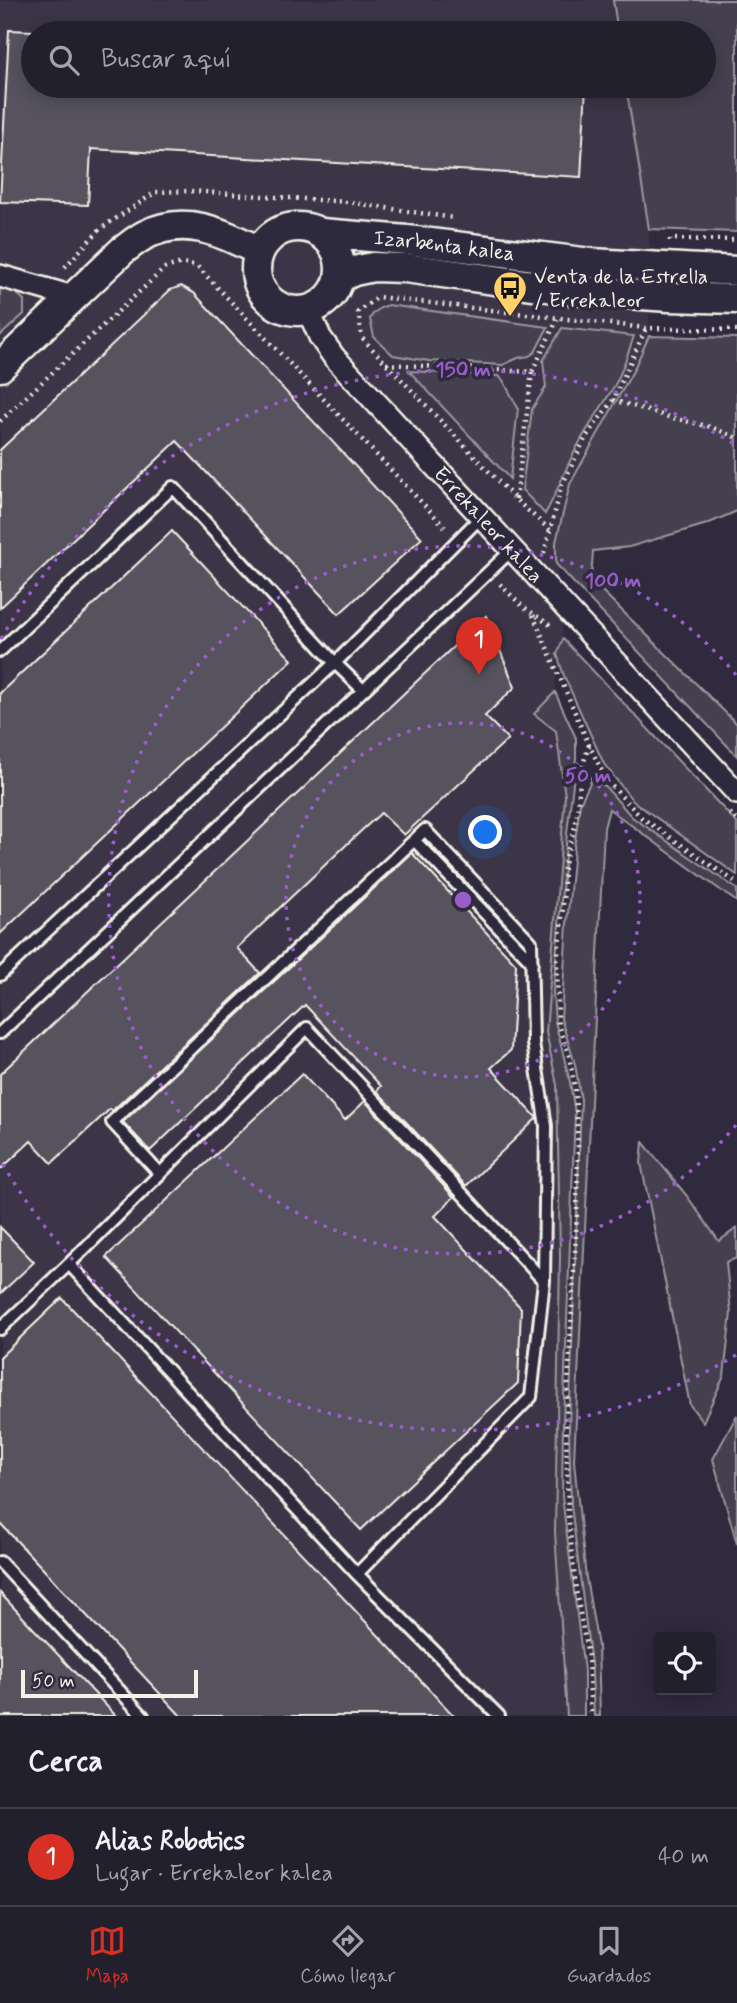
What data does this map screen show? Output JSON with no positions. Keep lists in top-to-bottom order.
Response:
{
  "streets": {
    "main road": ["Izarbenta kalea"],
    "street": ["Errekaleor kalea"]
  },
  "crossings": [
    ["Izarbenta kalea", "Errekaleor kalea"]
  ],
  "places": {
    "bus stop": ["Venta de la Estrella / Errekaleor"]
  },
  "scale_bar": "50 m",
  "page": {
    "search": "Buscar aquí",
    "pins": "1",
    "scale": "50 m",
    "heading": "Cerca",
    "list": [
      {
        "mark": "1",
        "name": "Alias Robotics",
        "note": "Lugar · Errekaleor kalea",
        "value": "40 m"
      }
    ],
    "nav": ["Mapa", "Cómo llegar", "Guardados"]
  },
  "rings": ["150 m", "100 m", "50 m"]
}
